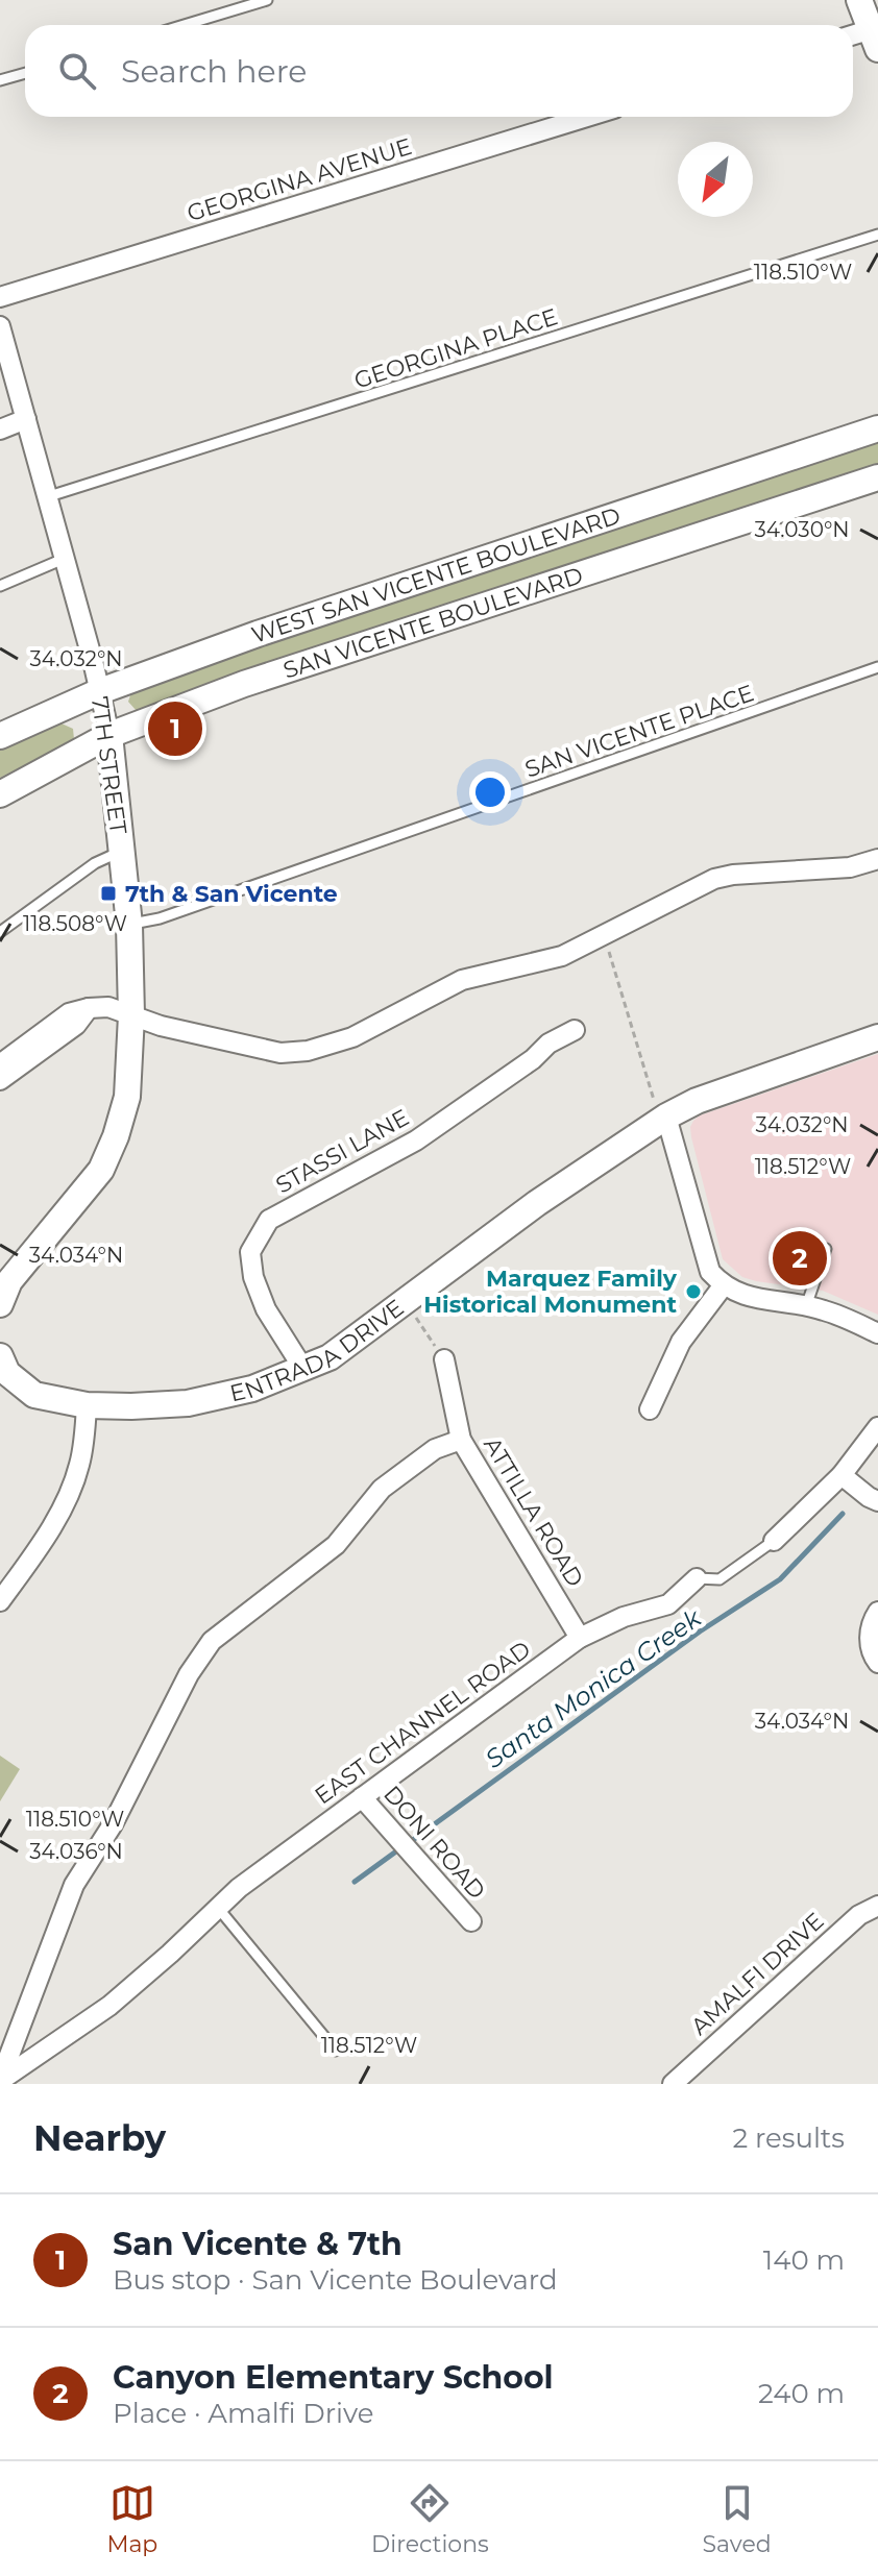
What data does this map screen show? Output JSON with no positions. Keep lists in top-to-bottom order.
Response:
{
  "streets": {
    "main road": [
      "WEST SAN VICENTE BOULEVARD",
      "SAN VICENTE BOULEVARD",
      "7TH STREET",
      "ENTRADA DRIVE"
    ],
    "street": [
      "GEORGINA AVENUE",
      "STASSI LANE",
      "ATTILLA ROAD",
      "EAST CHANNEL ROAD",
      "DONI ROAD",
      "AMALFI DRIVE"
    ],
    "lane": ["GEORGINA PLACE", "SAN VICENTE PLACE"]
  },
  "crossings": [
    ["GEORGINA PLACE", "7TH STREET"],
    ["WEST SAN VICENTE BOULEVARD", "7TH STREET"],
    ["SAN VICENTE BOULEVARD", "7TH STREET"],
    ["SAN VICENTE PLACE", "7TH STREET"],
    ["STASSI LANE", "ENTRADA DRIVE"],
    ["ATTILLA ROAD", "EAST CHANNEL ROAD"],
    ["EAST CHANNEL ROAD", "DONI ROAD"]
  ],
  "water": ["Santa Monica Creek"],
  "places": {
    "transit": ["7th & San Vicente"],
    "other": ["Marquez Family Historical Monument"]
  },
  "north": "bottom left",
  "page": {
    "search": "Search here",
    "pins": ["1", "2"],
    "heading": ["Nearby", "2 results"],
    "list": [
      {
        "mark": "1",
        "name": "San Vicente & 7th",
        "note": "Bus stop · San Vicente Boulevard",
        "value": "140 m"
      },
      {
        "mark": "2",
        "name": "Canyon Elementary School",
        "note": "Place · Amalfi Drive",
        "value": "240 m"
      }
    ],
    "nav": ["Map", "Directions", "Saved"]
  },
  "coordinates": [
    "118.510°W",
    "34.030°N",
    "34.032°N",
    "118.508°W",
    "118.512°W",
    "34.034°N",
    "34.036°N"
  ]
}
